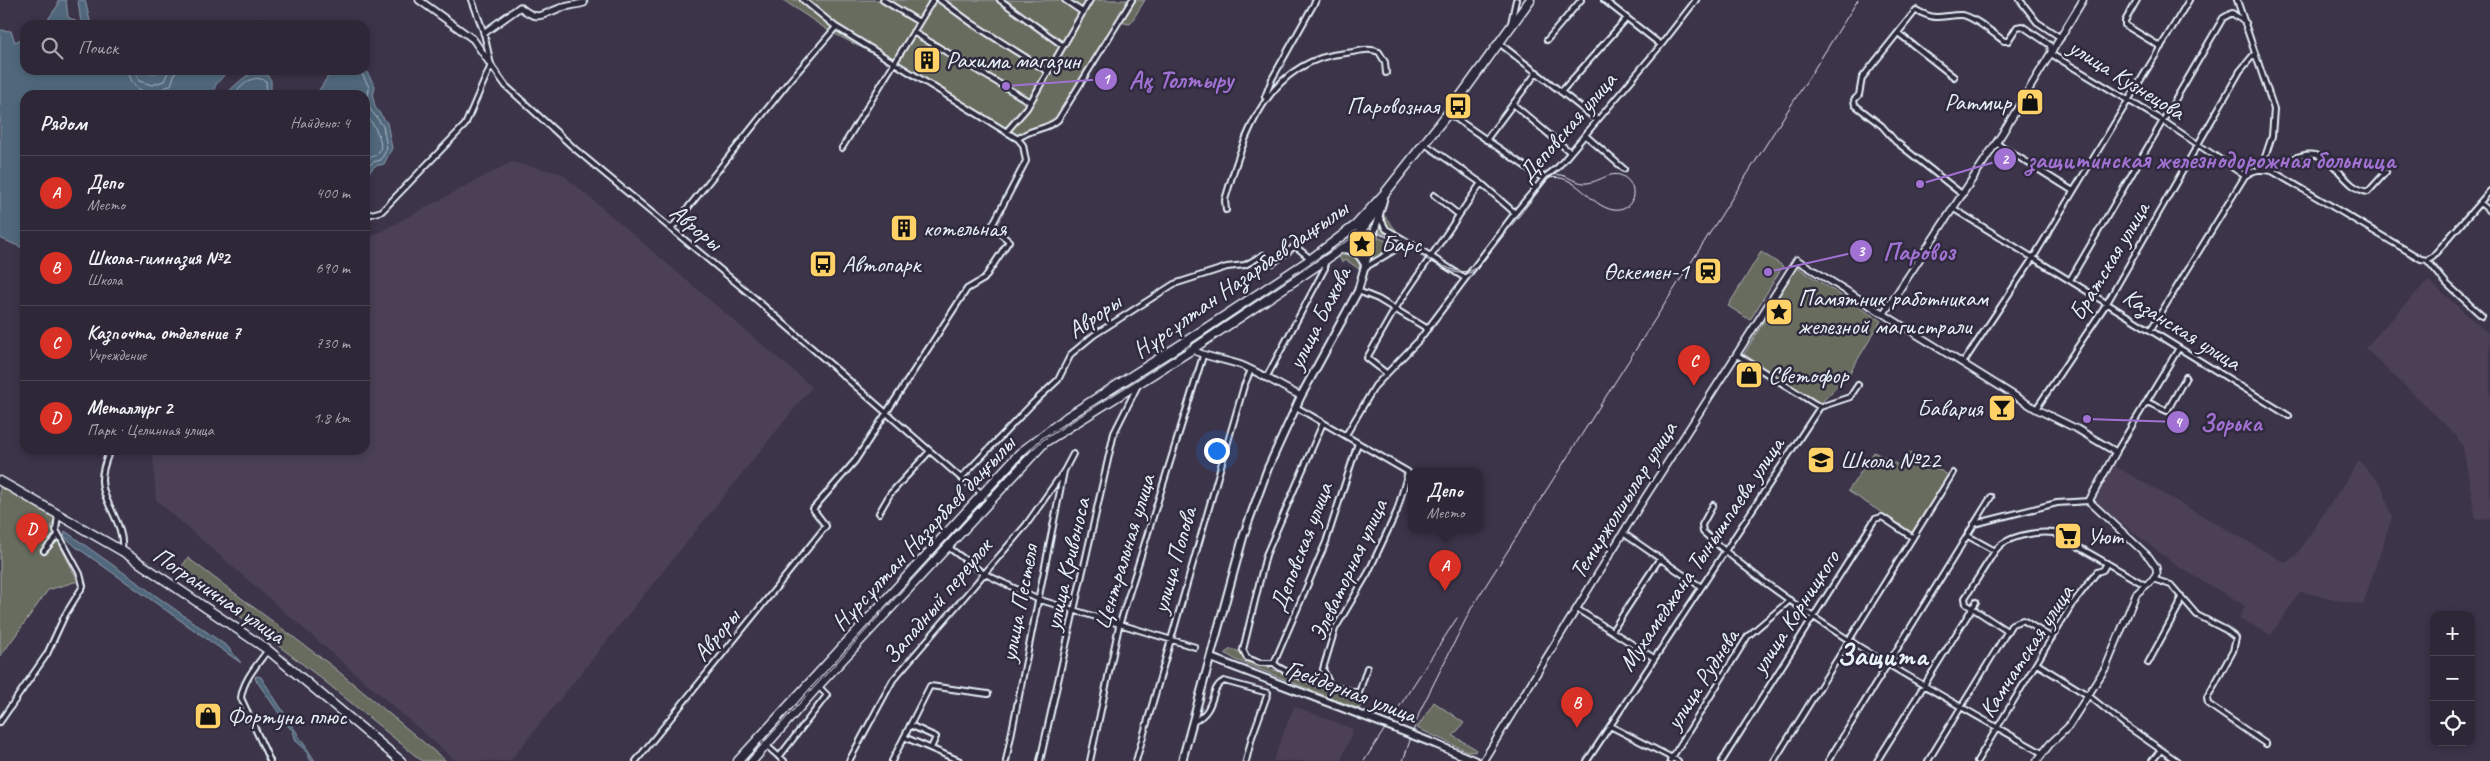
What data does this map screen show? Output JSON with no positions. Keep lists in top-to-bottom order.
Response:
{
  "streets": {
    "highway": ["Нұрсұлтан Назарбаев даңғылы", "улица Бажова", "Пограничная улица"],
    "main road": ["Грейдерная улица"],
    "street": [
      "улица Кузнецова",
      "Деповская улица",
      "Авроры",
      "Братская улица",
      "Казанская улица",
      "Темиржолшылар улица",
      "Центральная улица",
      "Мухамеджана Тынышпаева улица",
      "улица Попова",
      "улица Кривоноса",
      "Элеваторная улица",
      "Западный переулок",
      "улица Пестеля",
      "улица Корницкого",
      "Камчатская улица",
      "улица Руднева"
    ]
  },
  "crossings": [
    ["улица Кузнецова", "Братская улица"],
    ["Деповская улица", "Элеваторная улица"],
    ["Авроры", "Нұрсұлтан Назарбаев даңғылы"],
    ["Братская улица", "Казанская улица"],
    ["Нұрсұлтан Назарбаев даңғылы", "улица Бажова"],
    ["Нұрсұлтан Назарбаев даңғылы", "улица Кривоноса"],
    ["улица Бажова", "Грейдерная улица"],
    ["Западный переулок", "улица Пестеля"]
  ],
  "districts": ["Защита"],
  "places": {
    "building": ["Рахима магазин", "котельная"],
    "other": [
      "Ақ Толтыру",
      "защитинская железнодорожная больница",
      "Паровоз",
      "Зорька"
    ],
    "shop": ["Ратмир", "Светофор", "Фортуна плюс"],
    "bus stop": ["Паровозная", "Автопарк"],
    "place": ["Барс", "Памятник работникам железной магистрали"],
    "station": ["Өскемен-1"],
    "bar": ["Бавария"],
    "school or university": ["Школа №22"],
    "supermarket": ["Уют"]
  },
  "page": {
    "search": "Поиск",
    "heading": ["Рядом", "Найдено: 4"],
    "list": [
      {
        "mark": "A",
        "name": "Депо",
        "note": "Место",
        "value": "400 m"
      },
      {
        "mark": "B",
        "name": "Школа-гимназия №2",
        "note": "Школа",
        "value": "690 m"
      },
      {
        "mark": "C",
        "name": "Казпочта, отделение 7",
        "note": "Учреждение",
        "value": "730 m"
      },
      {
        "mark": "D",
        "name": "Металлург 2",
        "note": "Парк · Целинная улица",
        "value": "1.8 km"
      }
    ],
    "pins": [
      "C",
      "D",
      "A",
      "B"
    ],
    "popup": ["Депо", "Место"],
    "map_buttons": ["+", "−"]
  }
}
